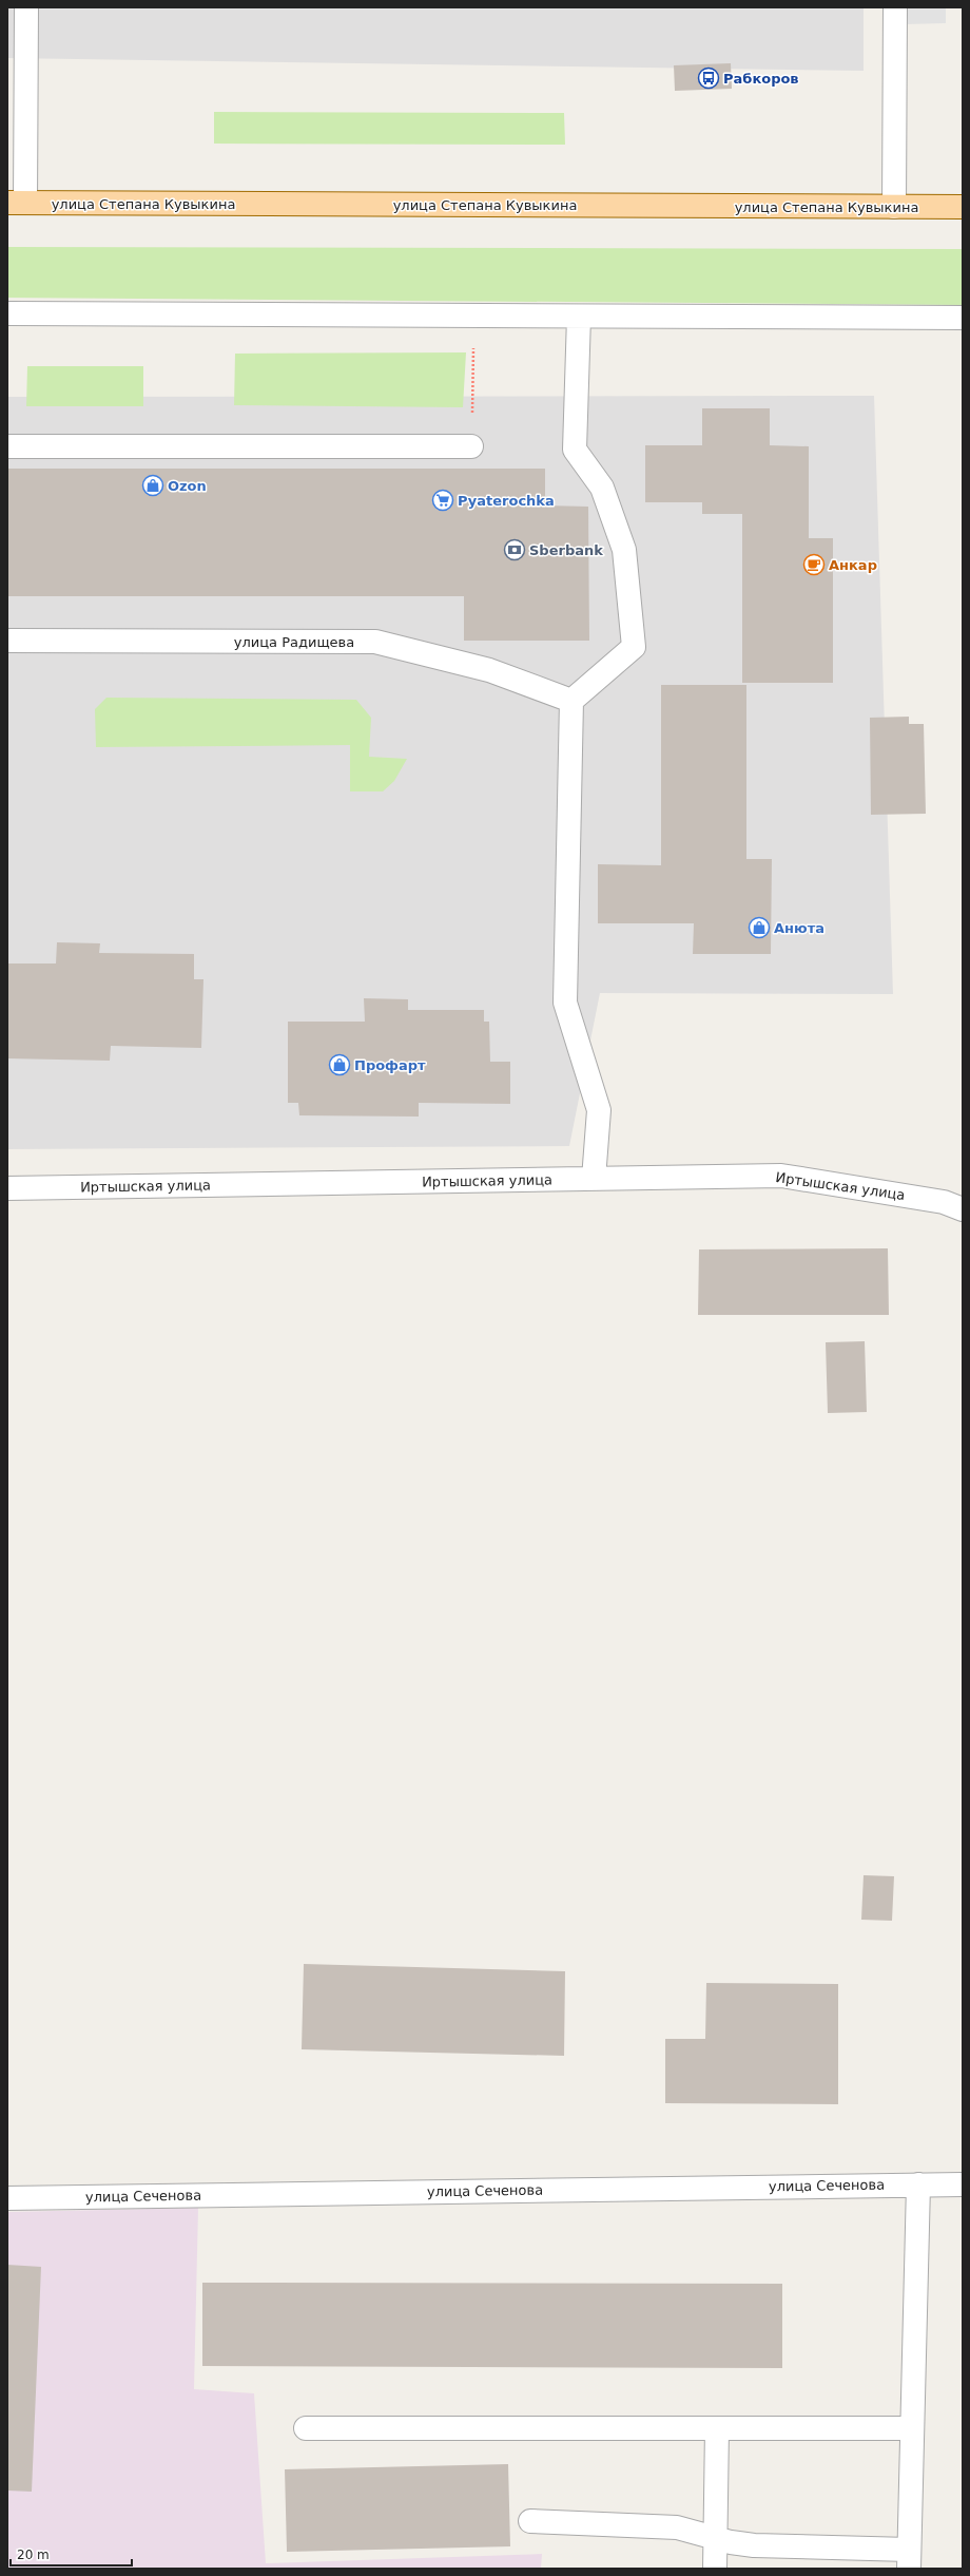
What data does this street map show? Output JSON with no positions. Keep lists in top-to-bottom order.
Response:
{
  "streets": {
    "main road": ["улица Степана Кувыкина"],
    "street": ["улица Радищева", "Иртышская улица", "улица Сеченова"]
  },
  "places": {
    "bus stop": ["Рабкоров"],
    "shop": ["Ozon", "Анюта", "Профарт"],
    "supermarket": ["Pyaterochka"],
    "bank": ["Sberbank"],
    "cafe": ["Анкар"]
  },
  "scale_bar": "20 m"
}
